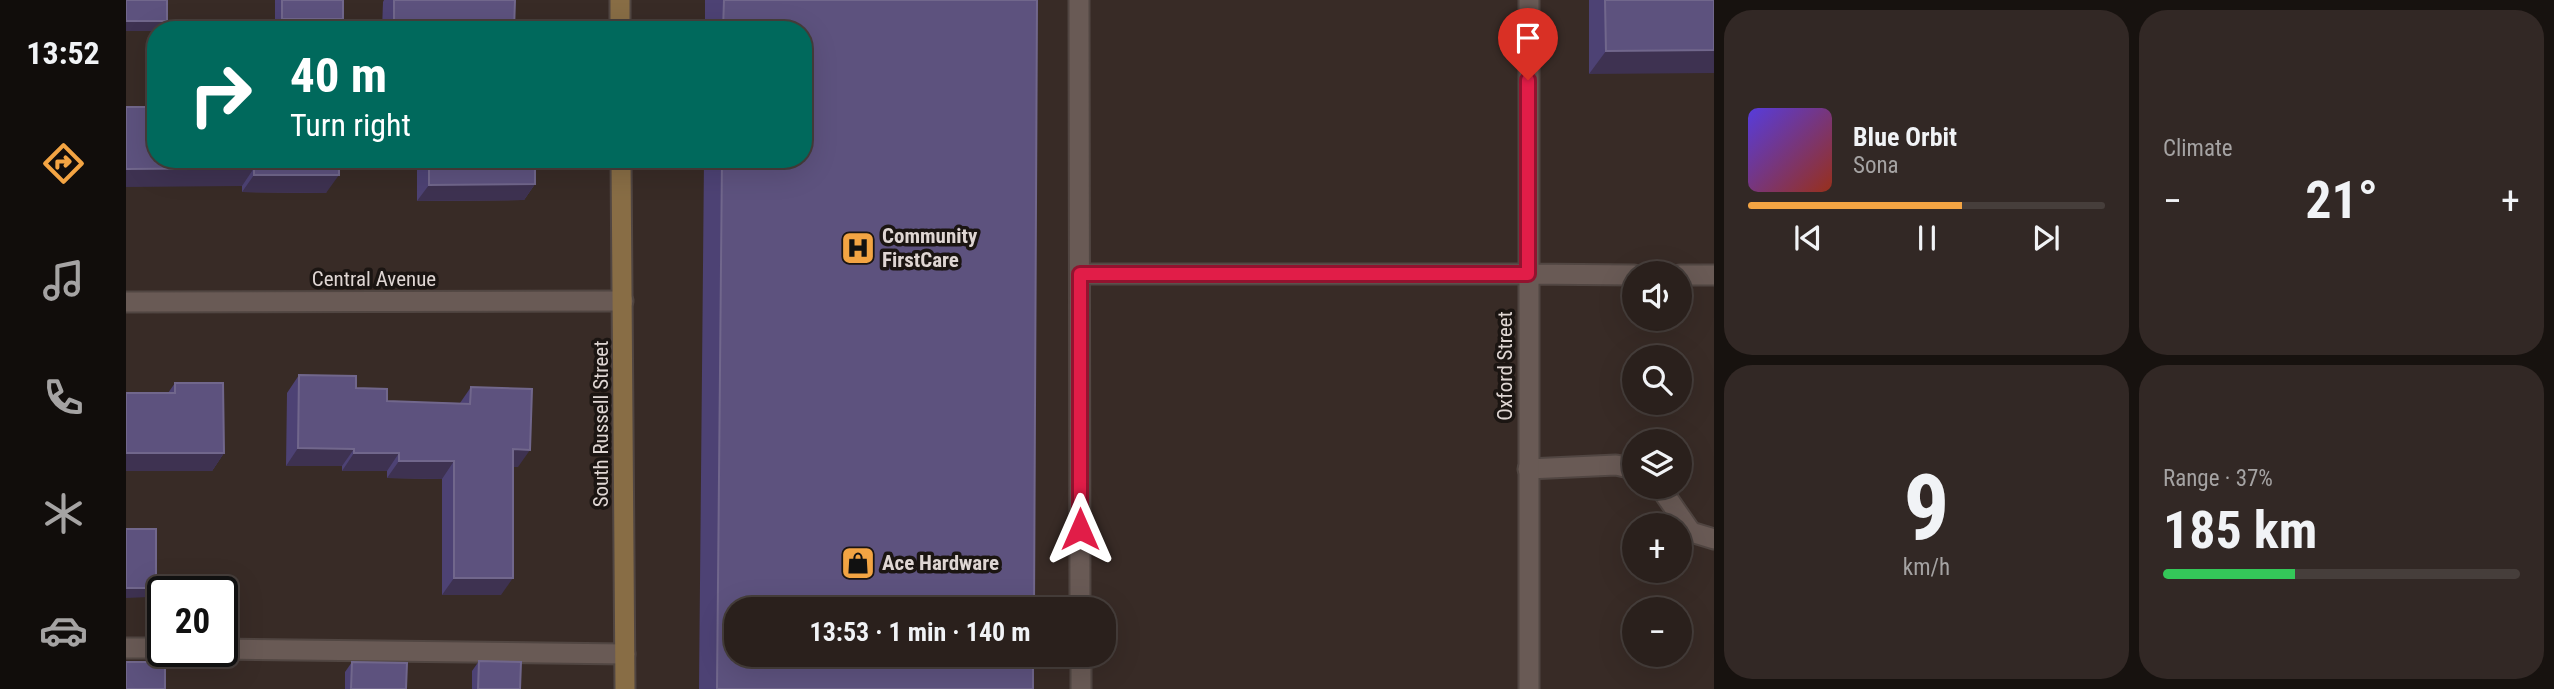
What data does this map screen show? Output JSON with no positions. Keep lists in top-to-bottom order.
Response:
{
  "streets": {
    "main road": ["South Russell Street"],
    "street": ["Central Avenue", "Oxford Street"]
  },
  "crossings": [
    ["Central Avenue", "South Russell Street"]
  ],
  "places": {
    "hospital": ["Community FirstCare"],
    "shop": ["Ace Hardware"]
  },
  "page": {
    "tabs": "13:52",
    "tile": [
      "Climate",
      ["9", "km/h"],
      ["Range · 37%", "185 km"]
    ],
    "turn": ["40 m", "Turn right"],
    "song": ["Blue Orbit", "Sona"],
    "heat": ["−", "21°", "+"],
    "map_buttons": ["+", "−"],
    "limit": "20",
    "trip": "13:53 · 1 min · 140 m"
  }
}
